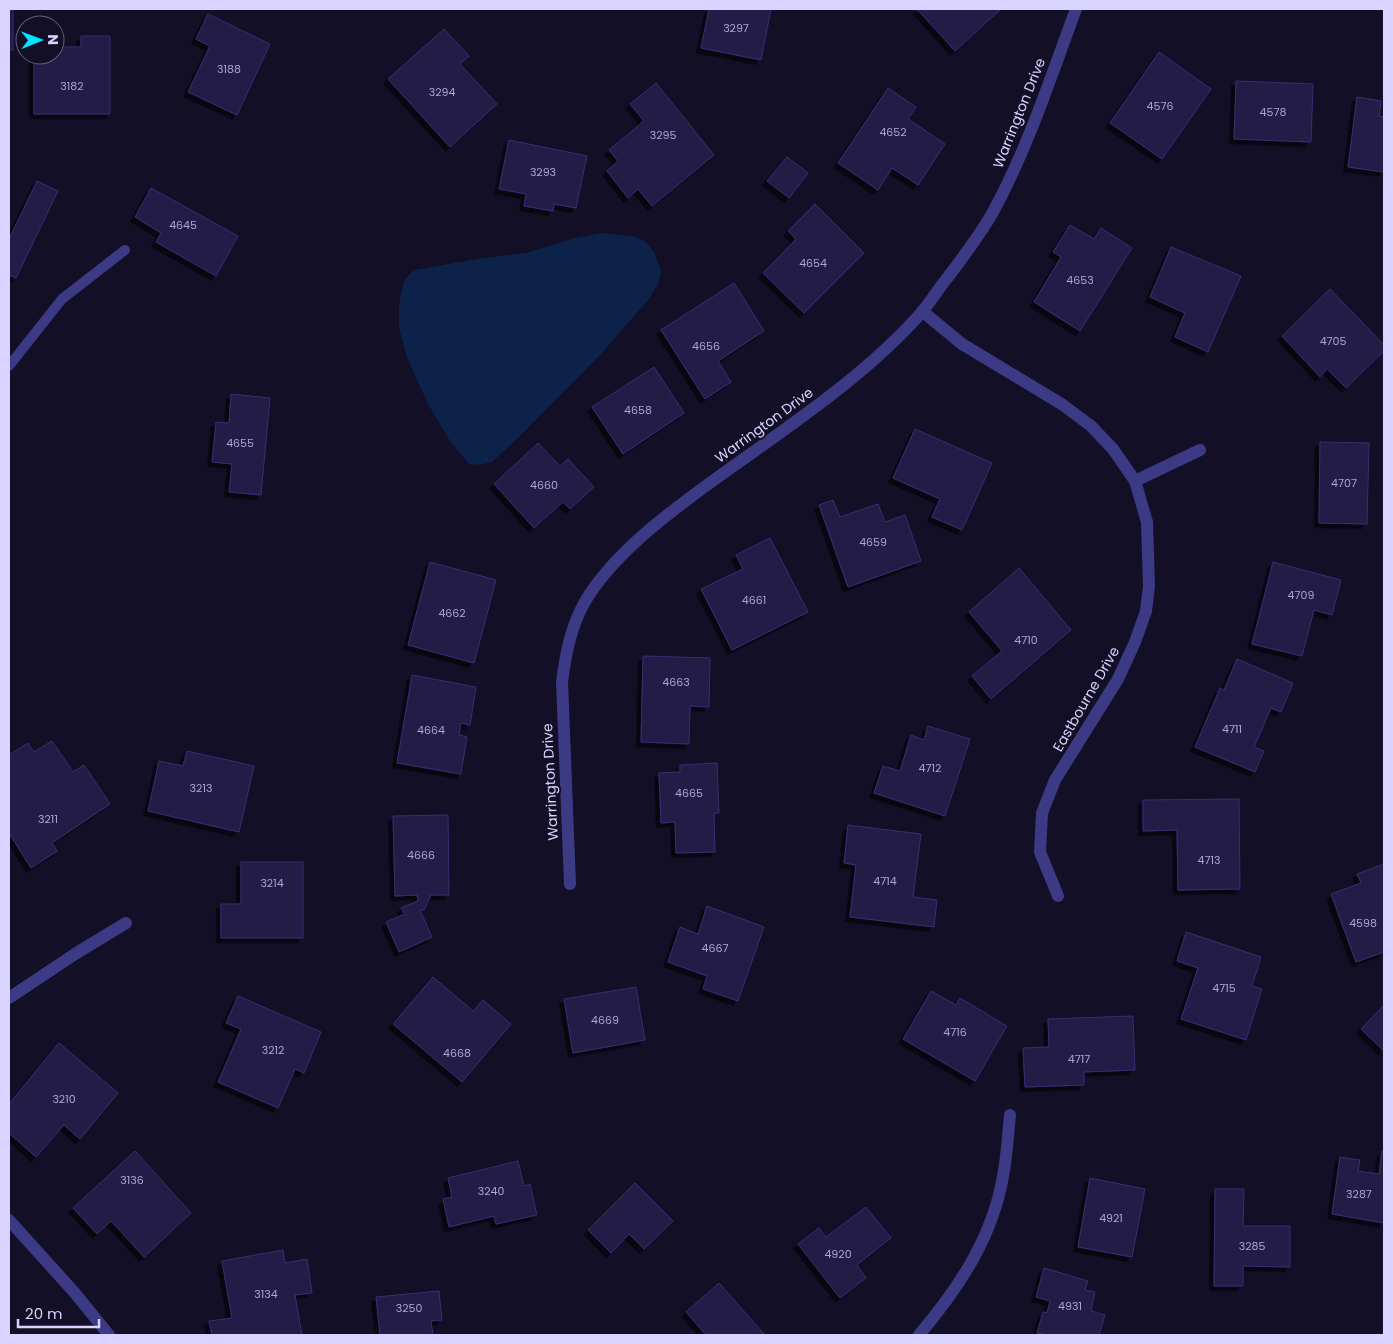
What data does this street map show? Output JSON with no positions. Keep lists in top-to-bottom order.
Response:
{
  "streets": {
    "street": ["Warrington Drive", "Eastbourne Drive"]
  },
  "crossings": [
    ["Warrington Drive", "Eastbourne Drive"]
  ],
  "house_numbers": [
    "3297",
    "3188",
    "3182",
    "3294",
    "4576",
    "4578",
    "4652",
    "3295",
    "3293",
    "4645",
    "4654",
    "4653",
    "4705",
    "4656",
    "4658",
    "4655",
    "4707",
    "4660",
    "4659",
    "4709",
    "4661",
    "4662",
    "4710",
    "4663",
    "4711",
    "4664",
    "4712",
    "3213",
    "4665",
    "3211",
    "4666",
    "4713",
    "4714",
    "3214",
    "4598",
    "4667",
    "4715",
    "4669",
    "4716",
    "3212",
    "4668",
    "4717",
    "3210",
    "3136",
    "3240",
    "3287",
    "4921",
    "3285",
    "4920",
    "3134",
    "4931",
    "3250"
  ],
  "scale_bar": "20 m",
  "north": "right"
}
